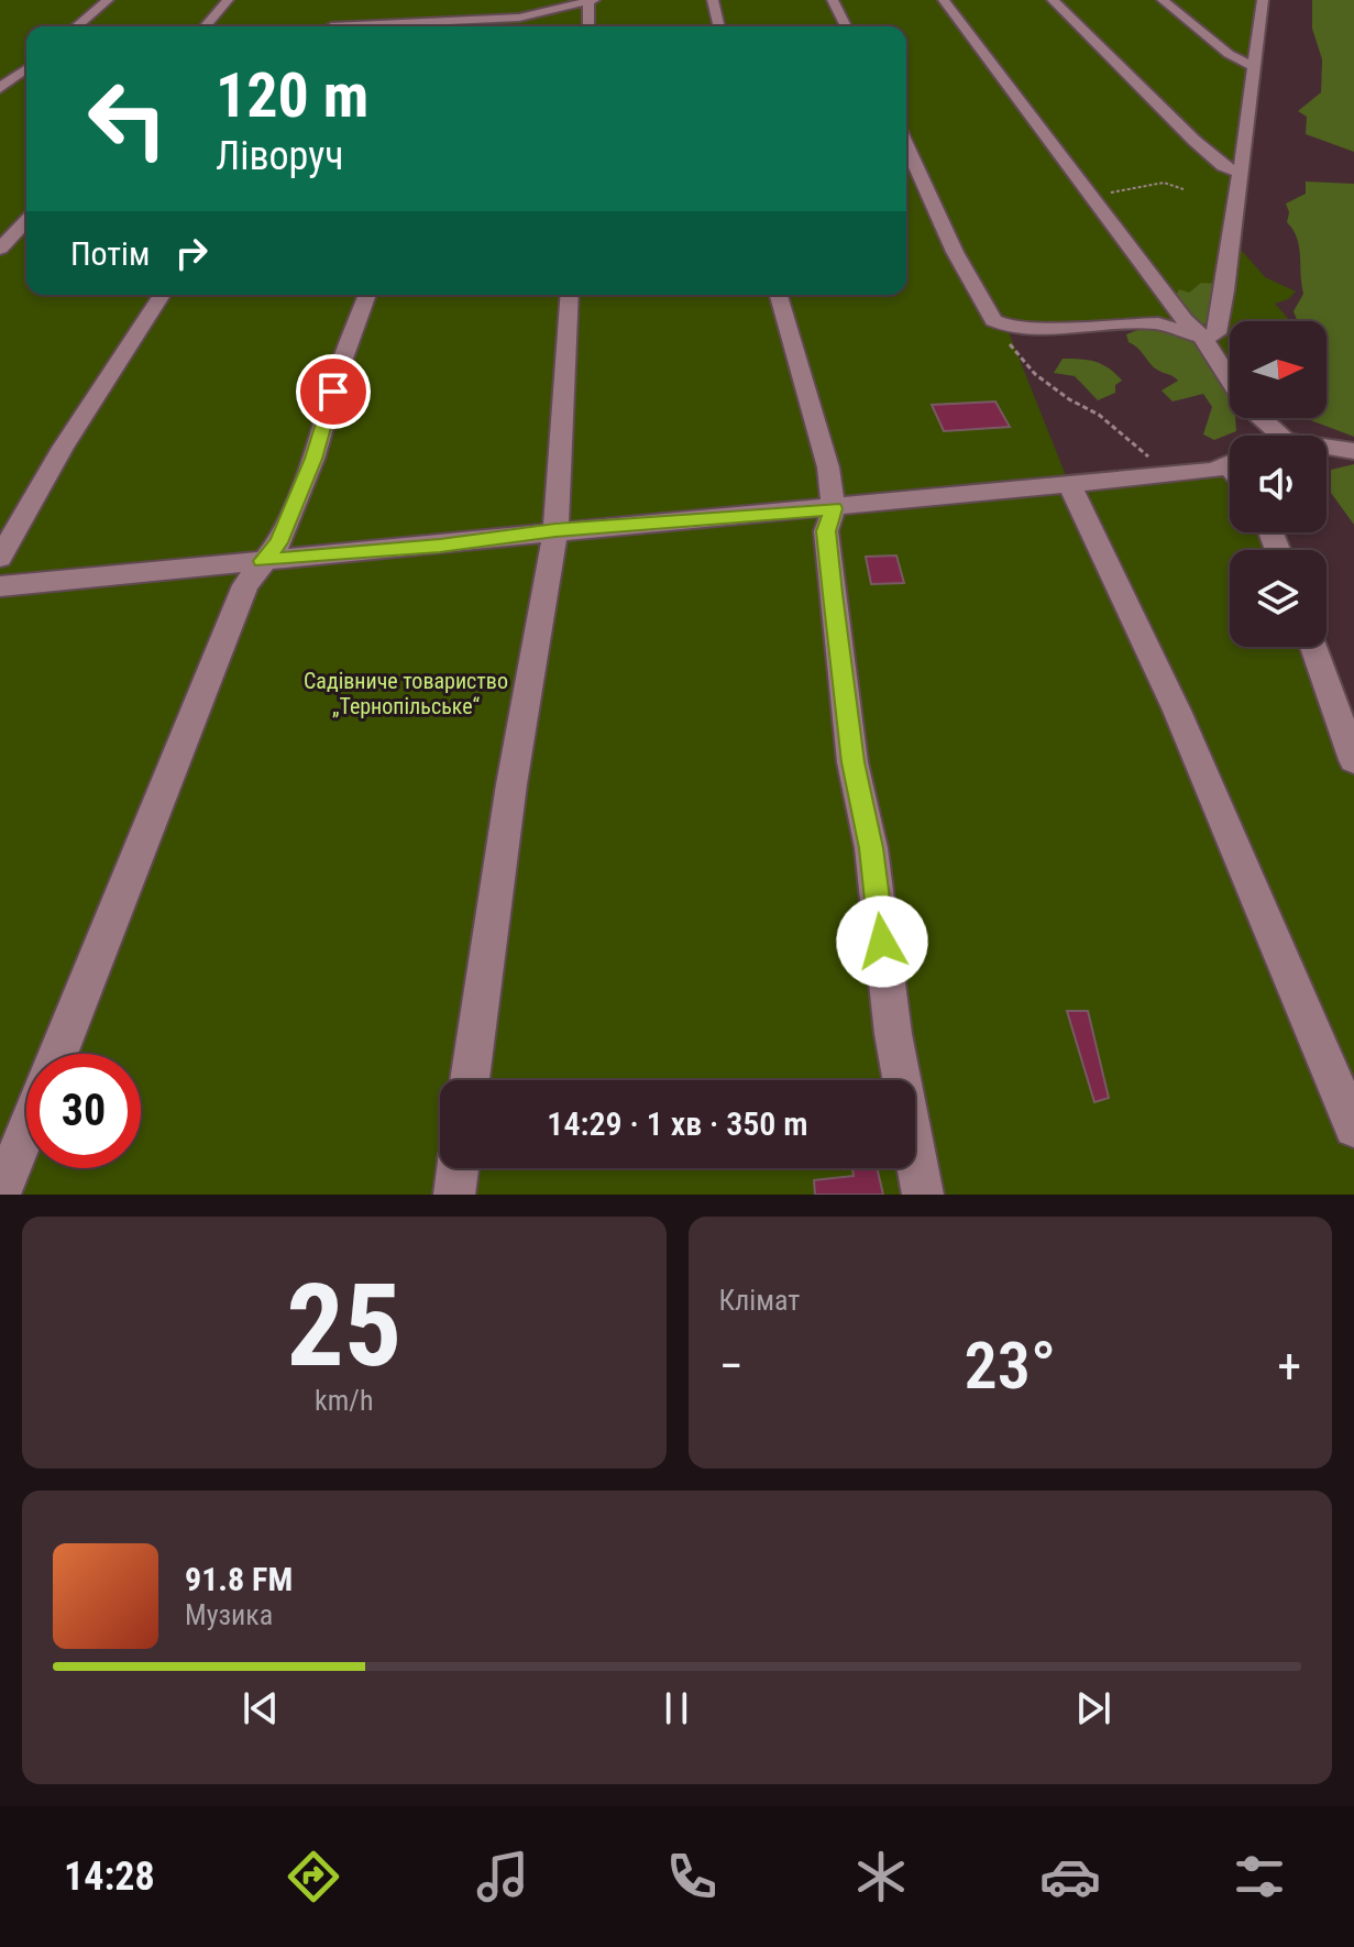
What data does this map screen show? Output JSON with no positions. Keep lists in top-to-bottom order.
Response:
{
  "parks": ["Садівниче товариство „Тернопільське“"],
  "north": "right",
  "page": {
    "turn": ["120 m", "Ліворуч"],
    "then": "Потім",
    "limit": "30",
    "trip": "14:29 · 1 хв · 350 m",
    "tile": [
      ["25", "km/h"],
      "Клімат"
    ],
    "heat": ["−", "23°", "+"],
    "song": ["91.8 FM", "Музика"],
    "tabs": "14:28"
  }
}
